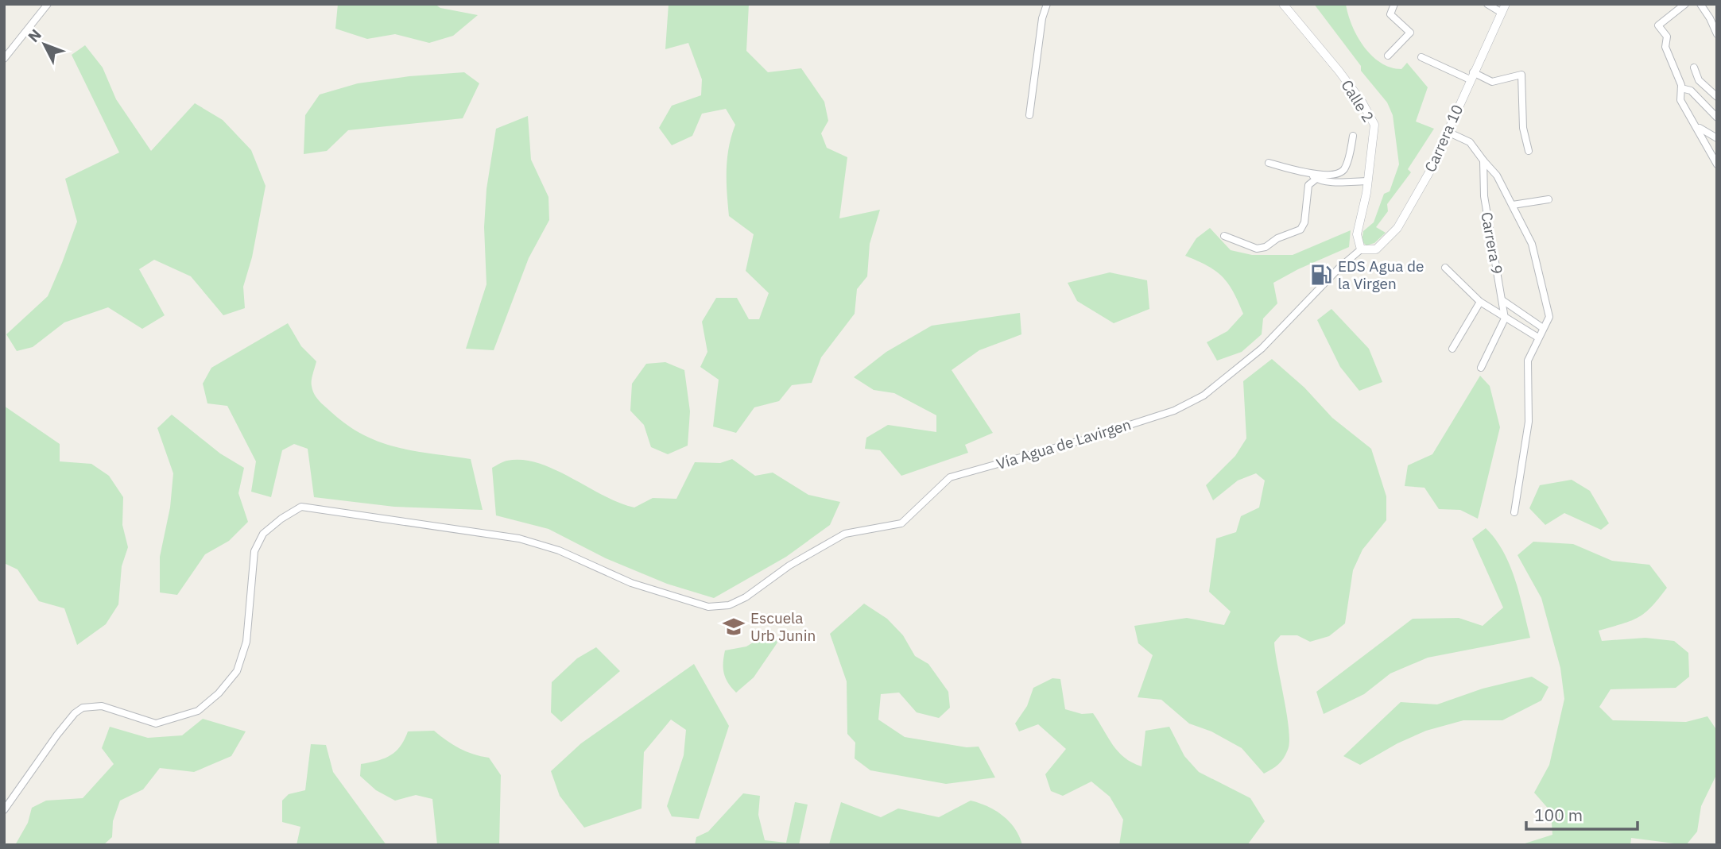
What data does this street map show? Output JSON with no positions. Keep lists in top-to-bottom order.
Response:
{
  "streets": {
    "street": [
      "Calle 2",
      "Carrera 10",
      "Carrera 9",
      "Vía Agua de Lavirgen"
    ]
  },
  "crossings": [
    ["Calle 2", "Carrera 10"],
    ["Calle 2", "Vía Agua de Lavirgen"],
    ["Carrera 10", "Vía Agua de Lavirgen"]
  ],
  "places": {
    "fuel station": ["EDS Agua de la Virgen"],
    "school or university": ["Escuela Urb Junin"]
  },
  "scale_bar": "100 m",
  "north": "top left"
}
